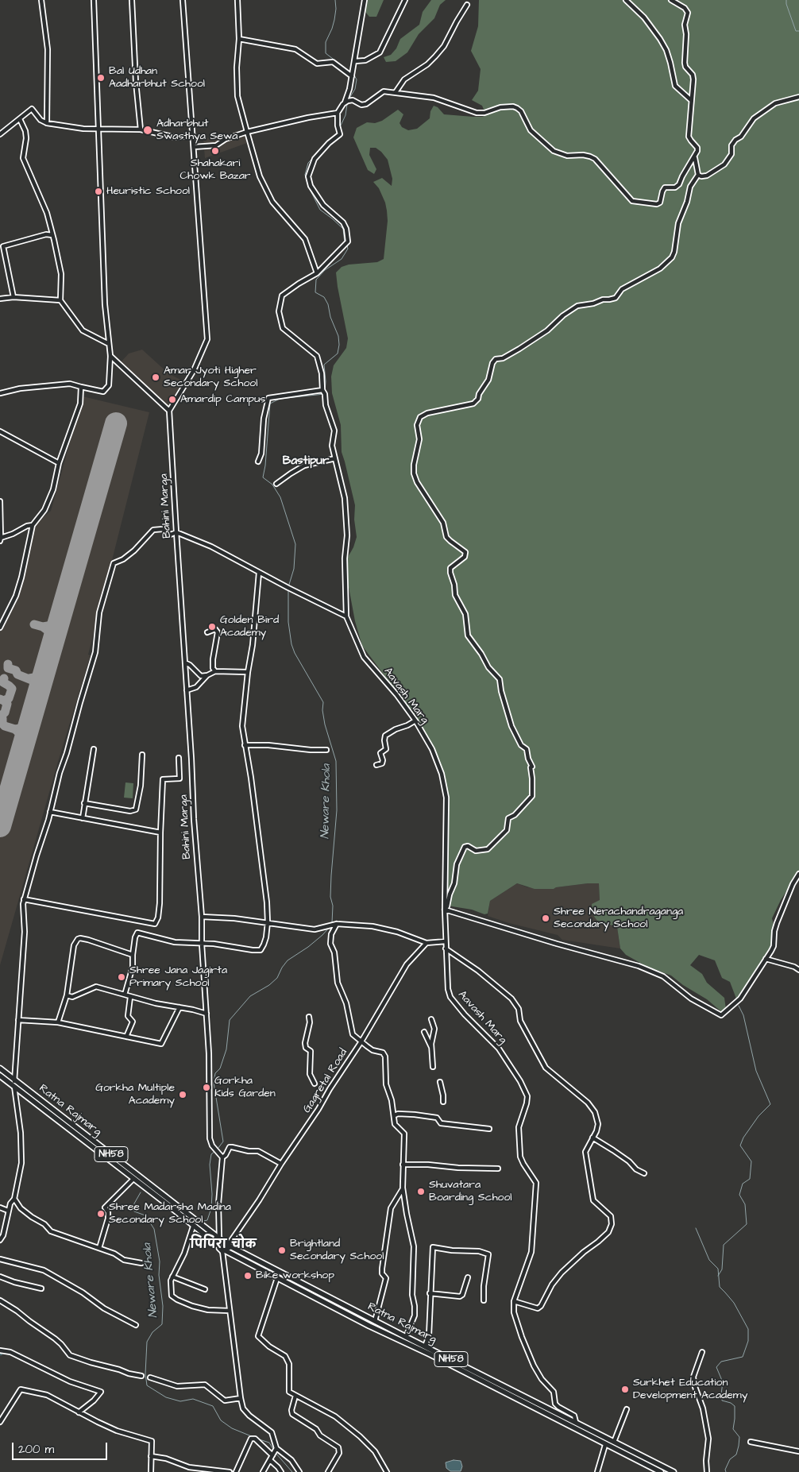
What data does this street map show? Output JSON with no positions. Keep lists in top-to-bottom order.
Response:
{
  "streets": {
    "main road": ["Ratna Rajmarg", "NH58"],
    "street": ["Bahini Marga", "Aavash Marg", "Gagretal Road"]
  },
  "crossings": [
    ["Aavash Marg", "Ratna Rajmarg"],
    ["Gagretal Road", "Ratna Rajmarg"]
  ],
  "districts": ["Bastipur", "पिपिरा चोक"],
  "water": ["Neware Khola"],
  "places": [
    "Bal Udhan Aadharbhut School",
    "Adharbhut Swasthya Sewa",
    "Shahakari Chowk Bazar",
    "Heuristic School",
    "Amar Jyoti Higher Secondary School",
    "Amardip Campus",
    "Golden Bird Academy",
    "Shree Nerachandraganga Secondary School",
    "Shree Jana Jagirta Primary School",
    "Gorkha Kids Garden",
    "Gorkha Multiple Academy",
    "Shuvatara Boarding School",
    "Shree Madarsha Madina Secondary School",
    "Brightland Secondary School",
    "Bike workshop",
    "Surkhet Education Development Academy"
  ],
  "scale_bar": "200 m"
}
